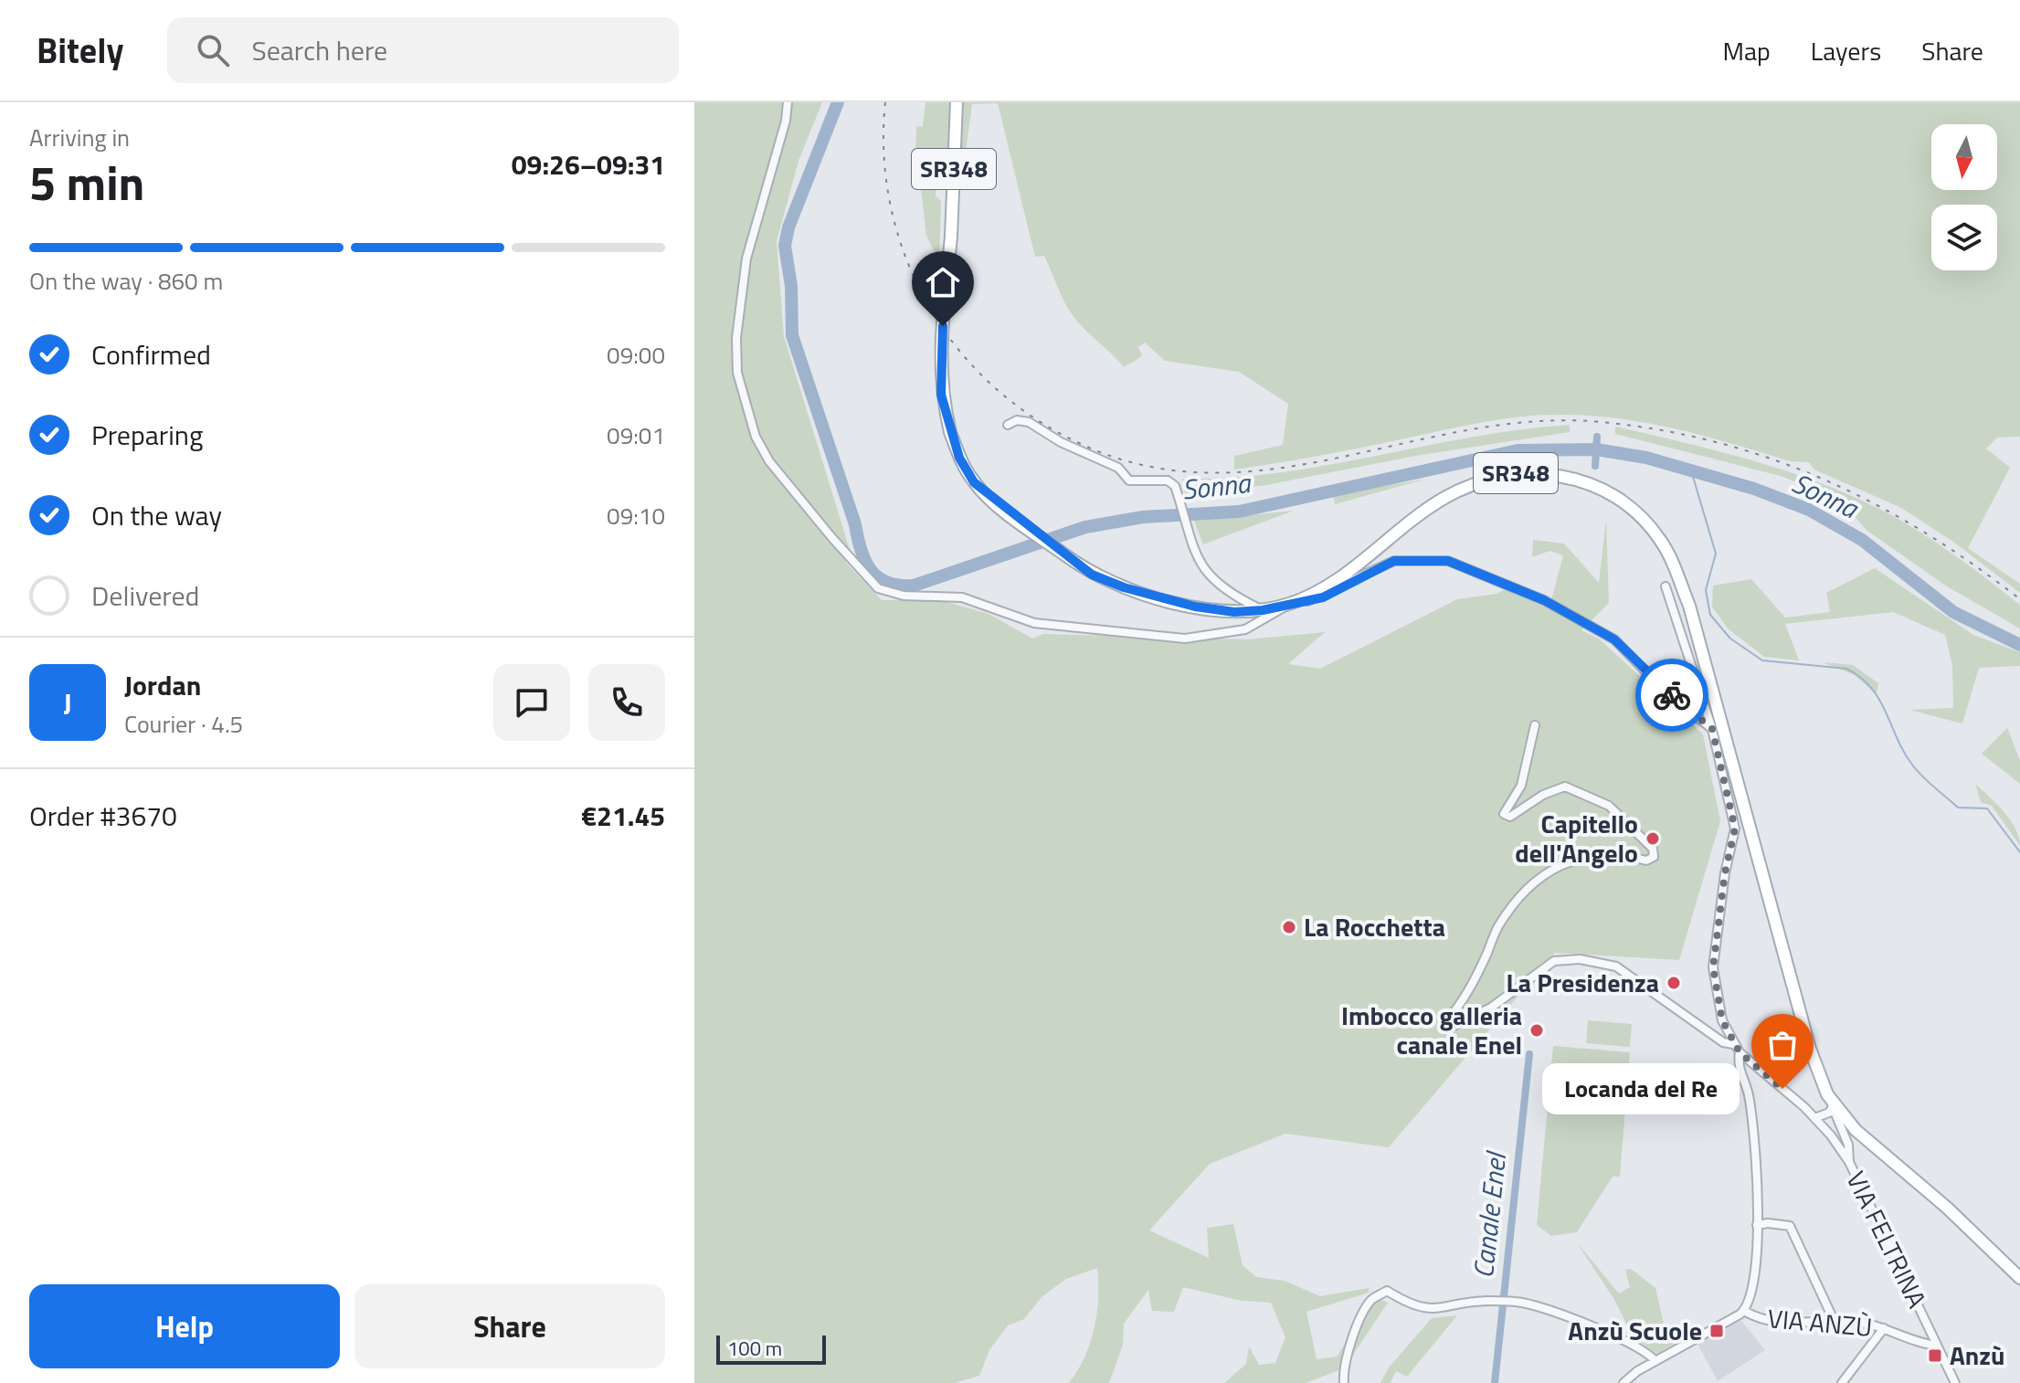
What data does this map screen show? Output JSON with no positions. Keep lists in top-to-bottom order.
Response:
{
  "streets": {
    "main road": ["SR348", "VIA FELTRINA"],
    "street": ["VIA ANZÙ"]
  },
  "crossings": [
    ["SR348", "VIA FELTRINA"],
    ["VIA FELTRINA", "VIA ANZÙ"]
  ],
  "water": ["Sonna", "Canale Enel"],
  "places": {
    "other": [
      "Capitello dell'Angelo",
      "La Rocchetta",
      "La Presidenza",
      "Imbocco galleria canale Enel",
      "Locanda del Re"
    ],
    "transit": ["Anzù Scuole", "Anzù"]
  },
  "scale_bar": "100 m",
  "north": "bottom",
  "page": {
    "header": "Bitely",
    "search": "Search here",
    "nav": ["Map", "Layers", "Share"],
    "heading": ["5 min", "Arriving in", "09:26–09:31"],
    "panel": [
      "Jordan",
      "Courier · 4.5",
      "Order #3670",
      "€21.45"
    ],
    "bar": "On the way · 860 m",
    "list": [
      ["Confirmed", "09:00"],
      ["Preparing", "09:01"],
      ["On the way", "09:10"],
      "Delivered"
    ],
    "round": "J",
    "bubble": "Locanda del Re",
    "buttons": ["Help", "Share"],
    "scale": "100 m"
  }
}
